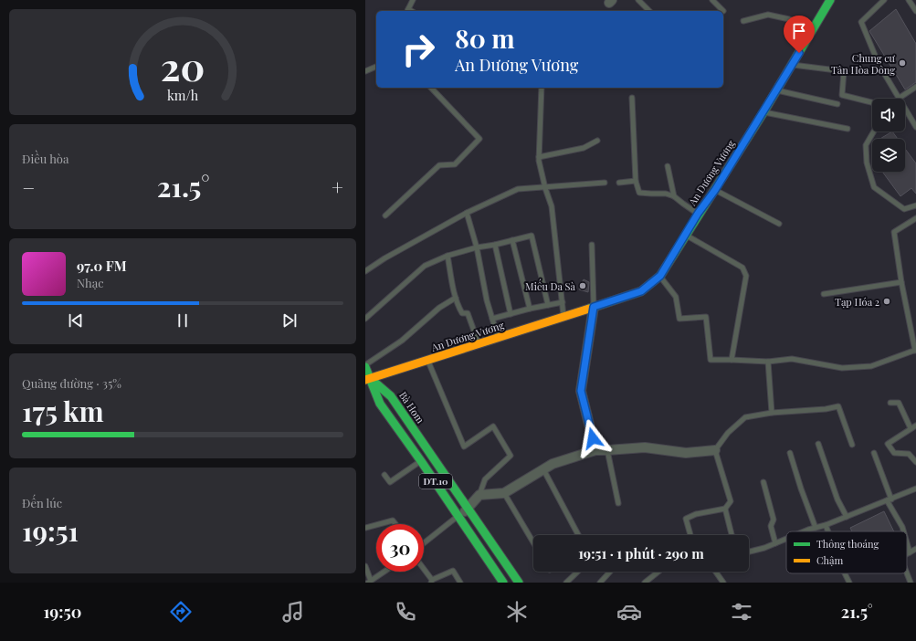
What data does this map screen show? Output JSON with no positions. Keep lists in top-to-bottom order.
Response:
{
  "streets": {
    "main road": ["An Dương Vương", "Bà Hom", "ĐT.10"]
  },
  "crossings": [
    ["An Dương Vương", "Bà Hom"],
    ["An Dương Vương", "ĐT.10"],
    ["Bà Hom", "ĐT.10"]
  ],
  "places": ["Chung cư Tân Hòa Đông", "Miếu Da Sà", "Tạp Hóa 2"],
  "legend": ["Thông thoáng", "Chậm"],
  "page": {
    "turn": ["80 m", "An Dương Vương"],
    "tile": [
      "Điều hòa",
      ["Quãng đường · 35%", "175 km"],
      ["Đến lúc", "19:51"]
    ],
    "heat": ["−", "21.5°", "+"],
    "song": ["97.0 FM", "Nhạc"],
    "limit": "30",
    "trip": "19:51 · 1 phút · 290 m",
    "tabs": ["19:50", "21.5°"],
    "gauge": ["20", "km/h"]
  }
}
